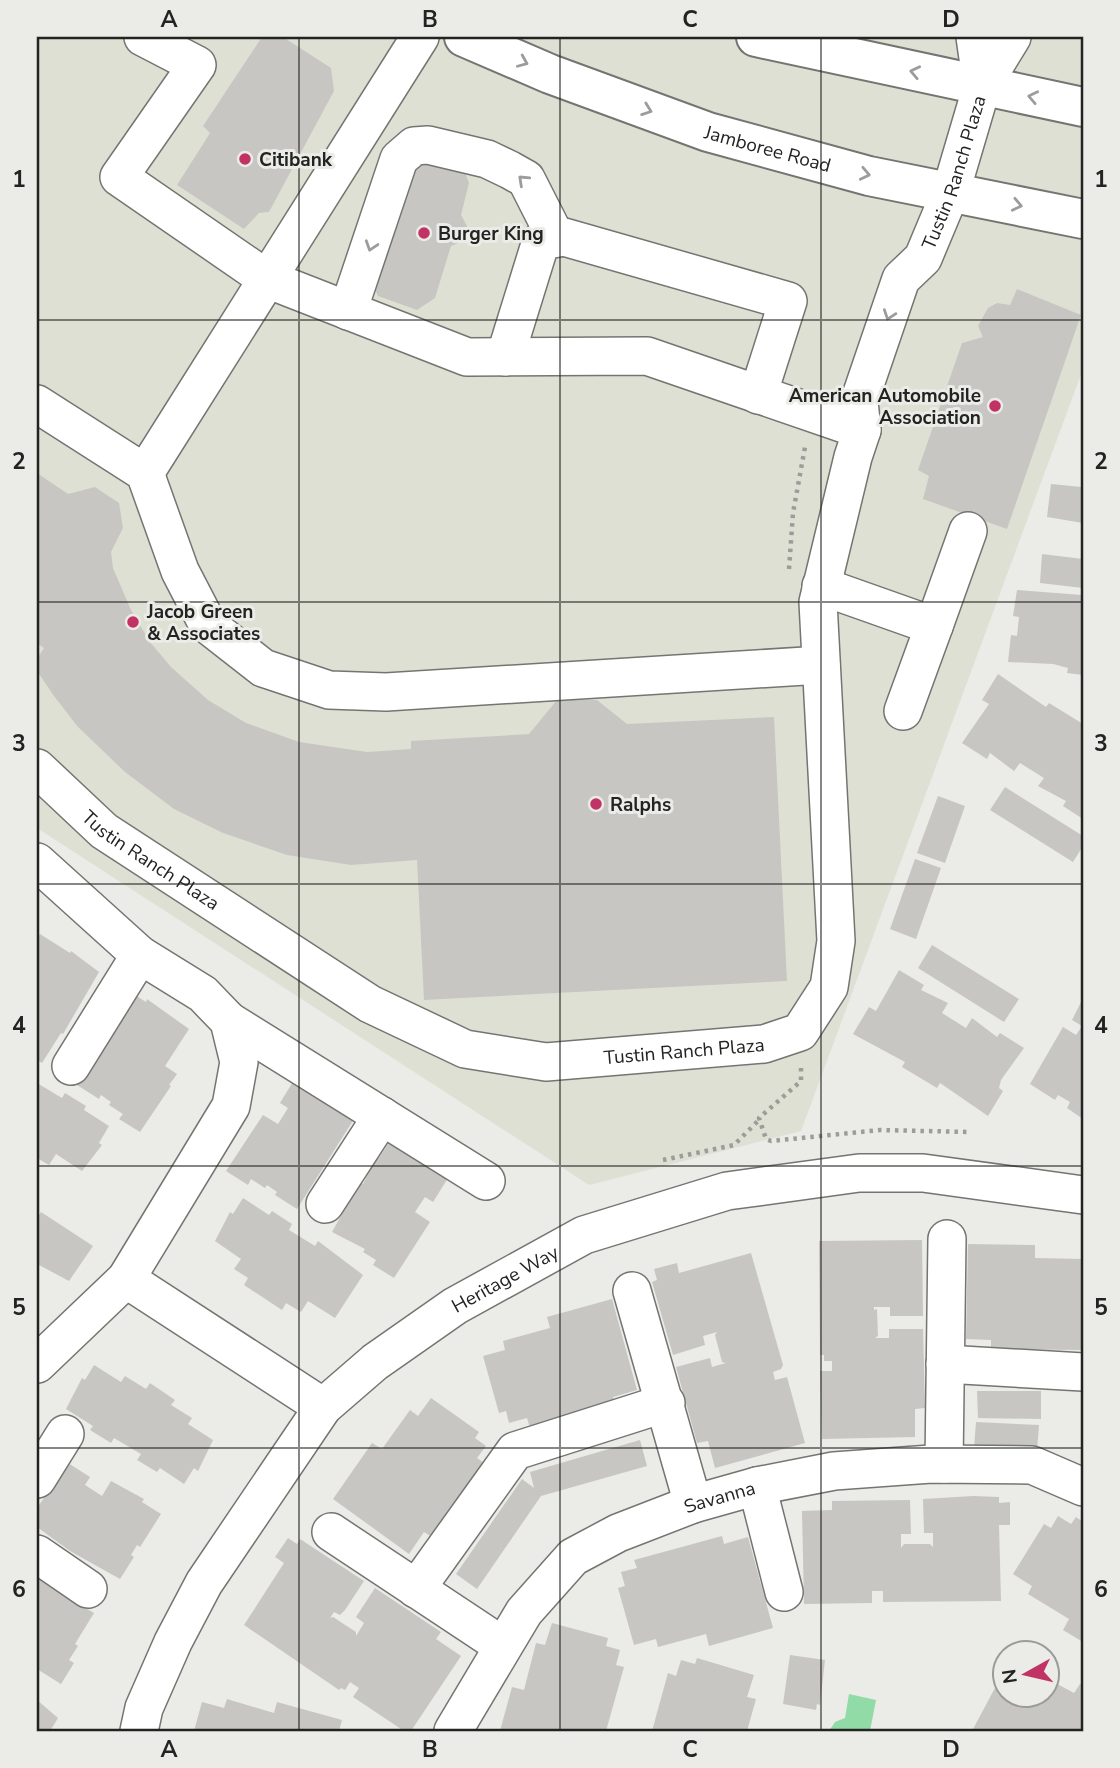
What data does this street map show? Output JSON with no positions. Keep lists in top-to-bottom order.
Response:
{
  "streets": {
    "main road": ["Jamboree Road"],
    "street": ["Tustin Ranch Plaza", "Heritage Way", "Savanna"]
  },
  "crossings": [
    ["Jamboree Road", "Tustin Ranch Plaza"]
  ],
  "places": [
    "Citibank",
    "Burger King",
    "American Automobile Association",
    "Jacob Green & Associates",
    "Ralphs"
  ],
  "north": "left",
  "grid": {
    "columns": [
      "A",
      "B",
      "C",
      "D"
    ],
    "rows": [
      "1",
      "2",
      "3",
      "4",
      "5",
      "6"
    ]
  }
}
